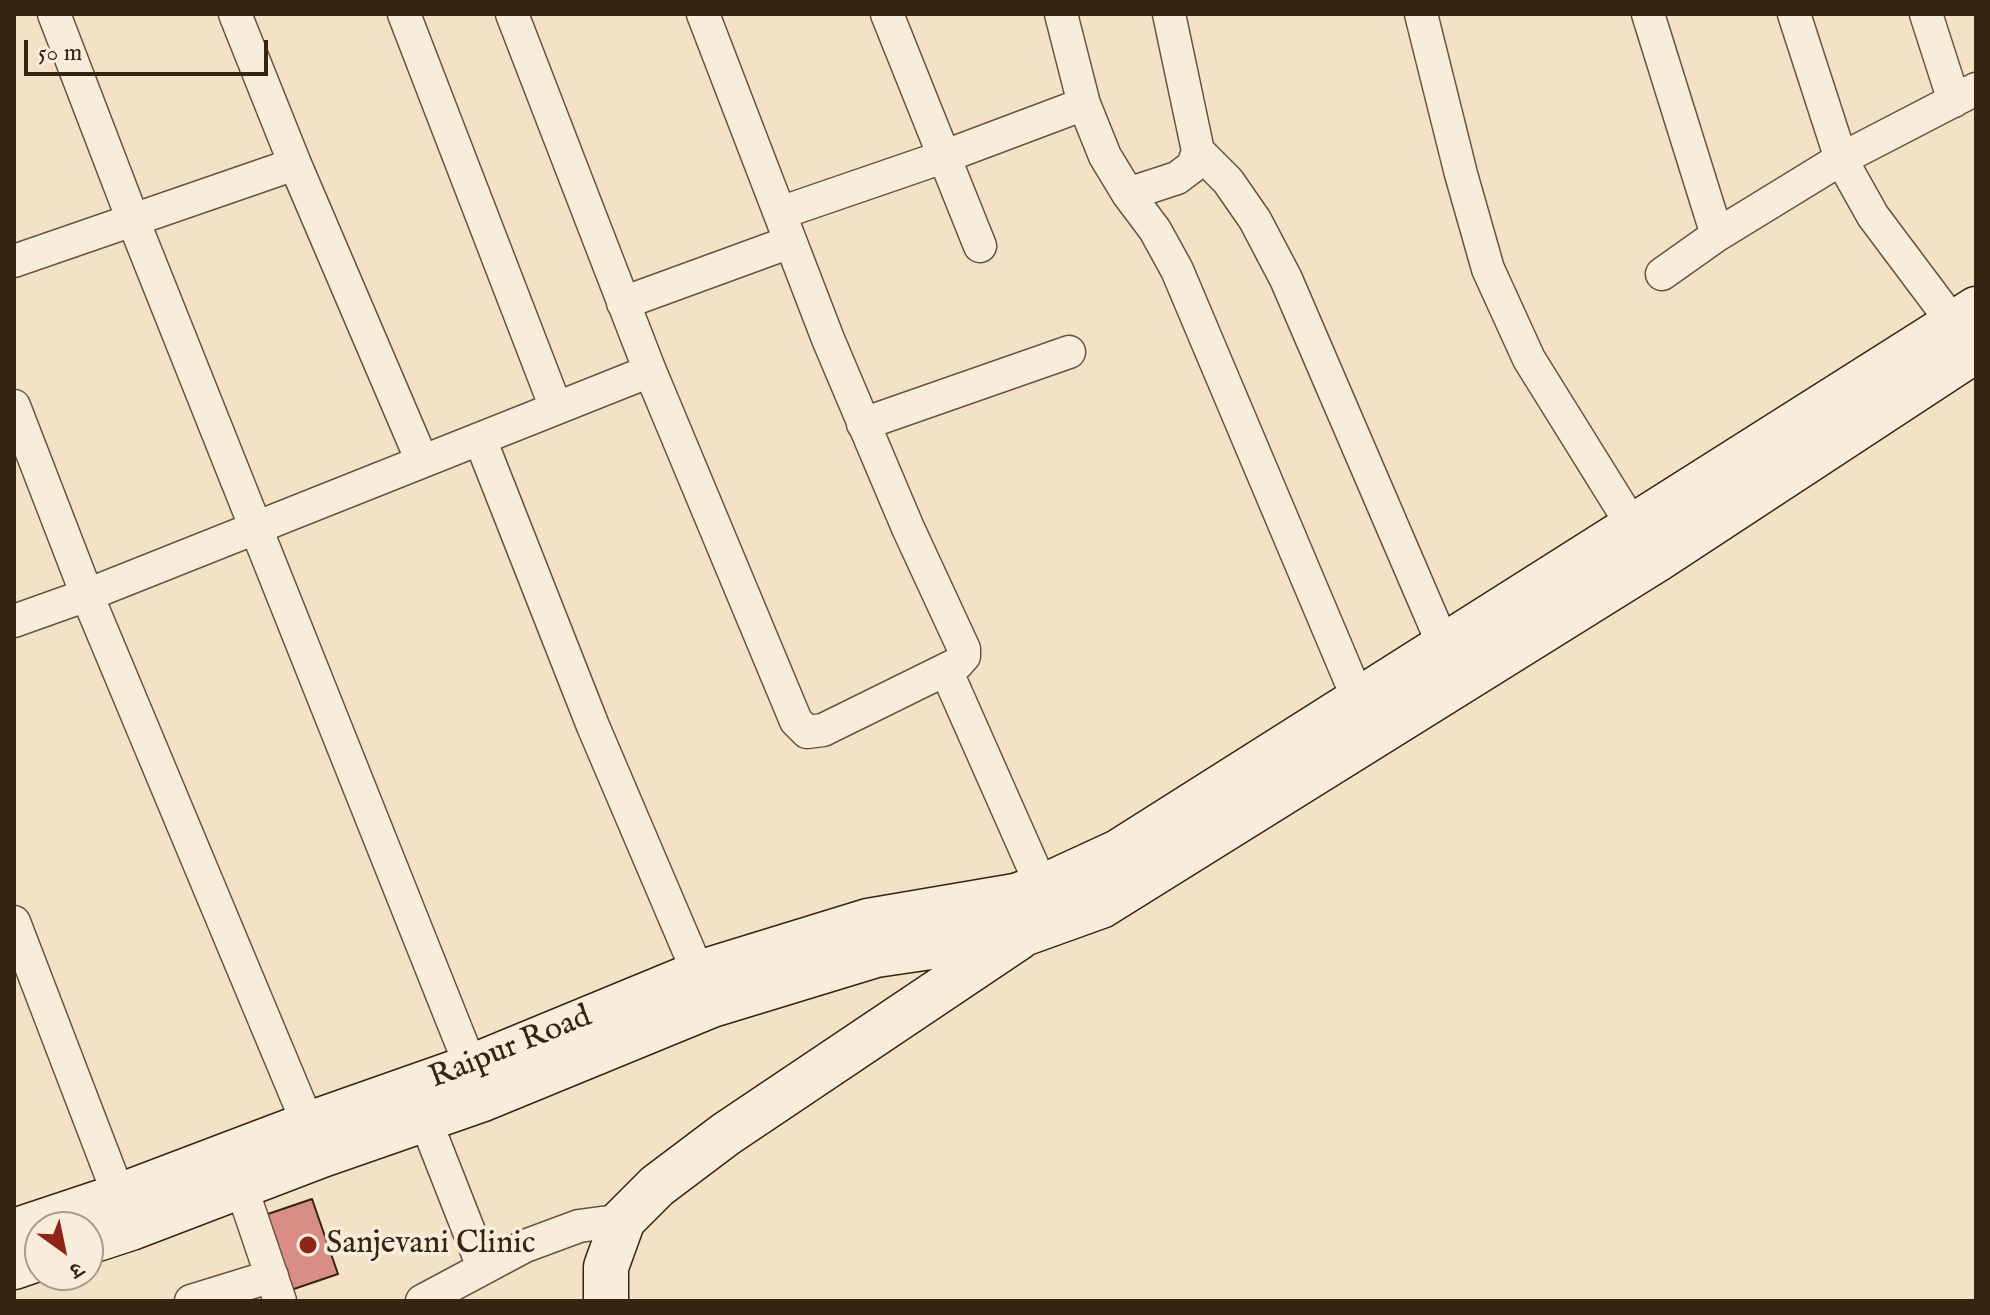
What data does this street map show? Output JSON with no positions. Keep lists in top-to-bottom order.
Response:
{
  "streets": {
    "main road": ["Raipur Road"]
  },
  "places": ["Sanjevani Clinic"],
  "scale_bar": "50 m",
  "north": "bottom right"
}
